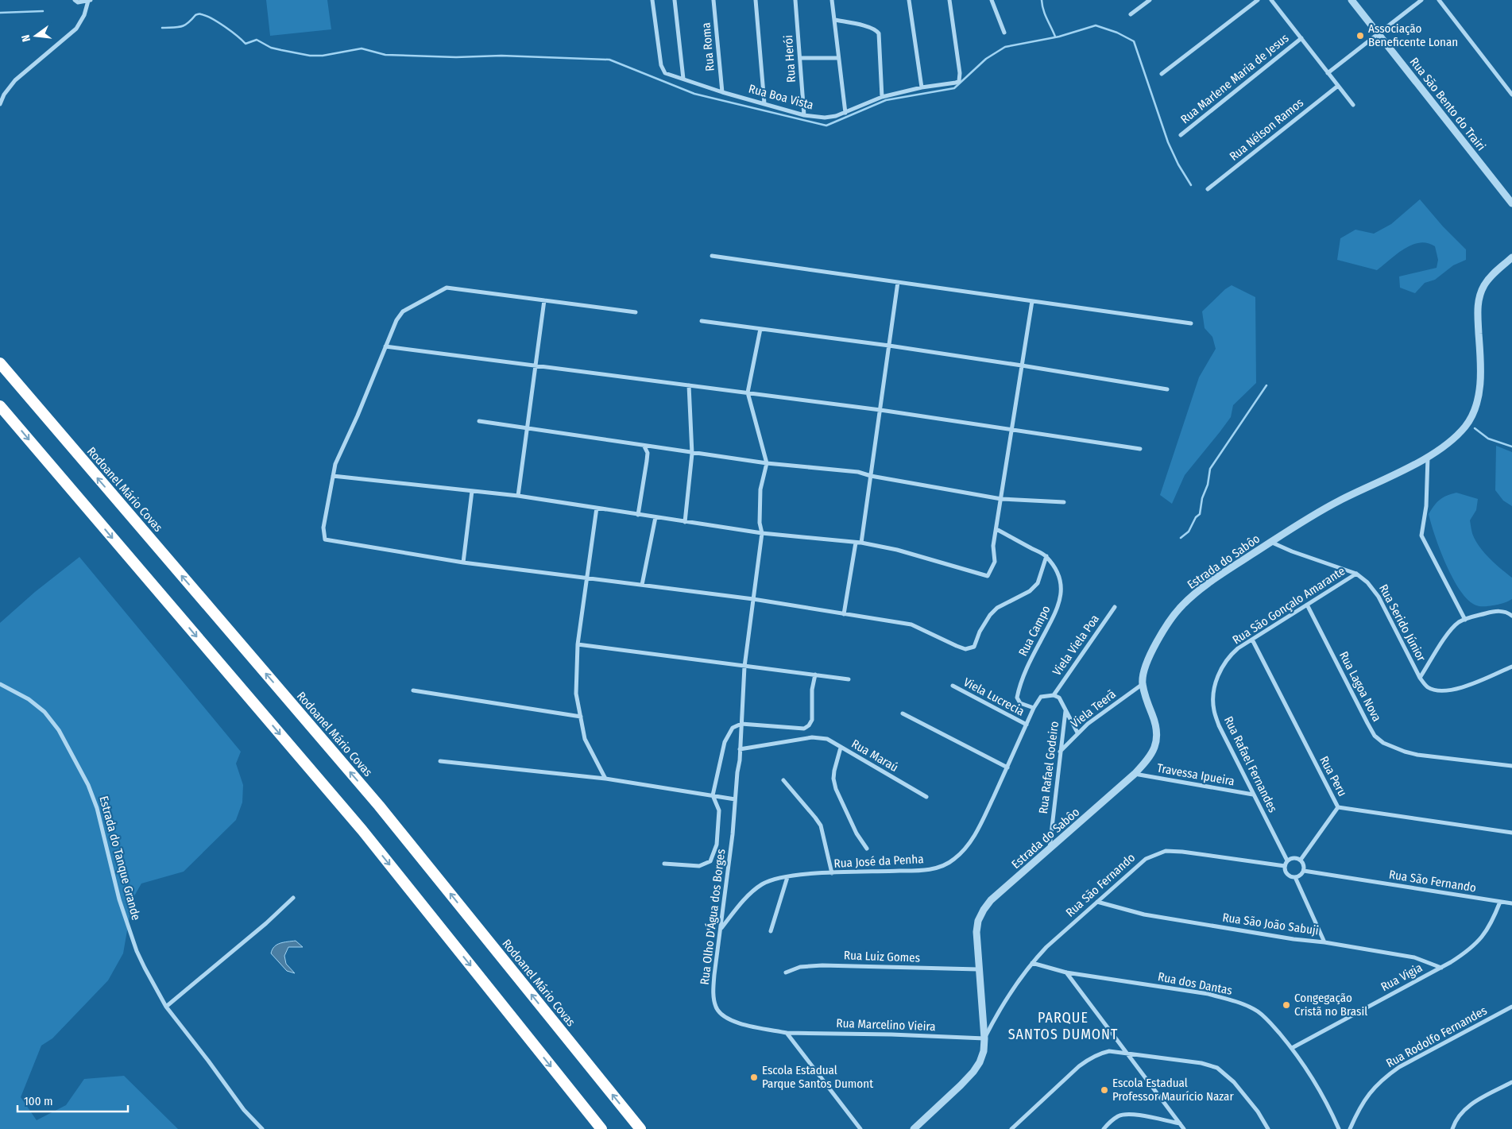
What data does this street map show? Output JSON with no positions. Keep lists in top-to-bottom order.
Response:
{
  "streets": {
    "highway": ["Rodoanel Mário Covas"],
    "street": [
      "Rua Roma",
      "Rua Herói",
      "Rua Marlene Maria de Jesus",
      "Rua Boa Vista",
      "Rua São Bento do Trairi",
      "Rua Nélson Ramos",
      "Estrada do Sabôo",
      "Rua São Gonçalo Amarante",
      "Rua Serido Júnior",
      "Rua Campo",
      "Viela Viela Poa",
      "Rua Lagoa Nova",
      "Viela Lucrecia",
      "Viela Teerã",
      "Rua Maraú",
      "Rua Rafael Fernandes",
      "Rua Rafael Godeiro",
      "Travessa Ipueira",
      "Rua Peru",
      "Estrada do Tanque Grande",
      "Rua José da Penha",
      "Rua São Fernando",
      "Rua Olho D'Água dos Borges",
      "Rua São João Sabuji",
      "Rua Luiz Gomes",
      "Rua Vigia",
      "Rua dos Dantas",
      "Rua Marcelino Vieira",
      "Rua Rodolfo Fernandes"
    ]
  },
  "crossings": [
    ["Rua Roma", "Rua Boa Vista"],
    ["Rua Herói", "Rua Boa Vista"],
    ["Estrada do Sabôo", "Rua Serido Júnior"],
    ["Estrada do Sabôo", "Viela Teerã"],
    ["Estrada do Sabôo", "Rua Rafael Godeiro"],
    ["Estrada do Sabôo", "Travessa Ipueira"],
    ["Estrada do Sabôo", "Rua São Fernando"],
    ["Estrada do Sabôo", "Rua Luiz Gomes"],
    ["Estrada do Sabôo", "Rua Marcelino Vieira"],
    ["Rua São Gonçalo Amarante", "Rua Serido Júnior"],
    ["Rua São Gonçalo Amarante", "Rua Lagoa Nova"],
    ["Rua São Gonçalo Amarante", "Rua Rafael Fernandes"],
    ["Rua São Gonçalo Amarante", "Rua Peru"],
    ["Rua Campo", "Rua José da Penha"],
    ["Viela Viela Poa", "Rua José da Penha"],
    ["Viela Lucrecia", "Rua José da Penha"],
    ["Viela Teerã", "Rua Rafael Godeiro"],
    ["Rua Maraú", "Rua Olho D'Água dos Borges"],
    ["Rua Rafael Fernandes", "Travessa Ipueira"],
    ["Rua Rafael Fernandes", "Rua São Fernando"],
    ["Rua José da Penha", "Rua Olho D'Água dos Borges"],
    ["Rua São Fernando", "Rua São João Sabuji"],
    ["Rua São Fernando", "Rua Vigia"],
    ["Rua São Fernando", "Rua dos Dantas"],
    ["Rua São Fernando", "Rua Marcelino Vieira"],
    ["Rua Olho D'Água dos Borges", "Rua Marcelino Vieira"],
    ["Rua São João Sabuji", "Rua Vigia"],
    ["Rua Vigia", "Rua dos Dantas"]
  ],
  "districts": ["PARQUE SANTOS DUMONT"],
  "places": [
    "Associação Beneficente Lonan",
    "Congegação Cristã no Brasil",
    "Escola Estadual Parque Santos Dumont",
    "Escola Estadual Professor Maurício Nazar"
  ],
  "scale_bar": "100 m",
  "north": "left"
}
